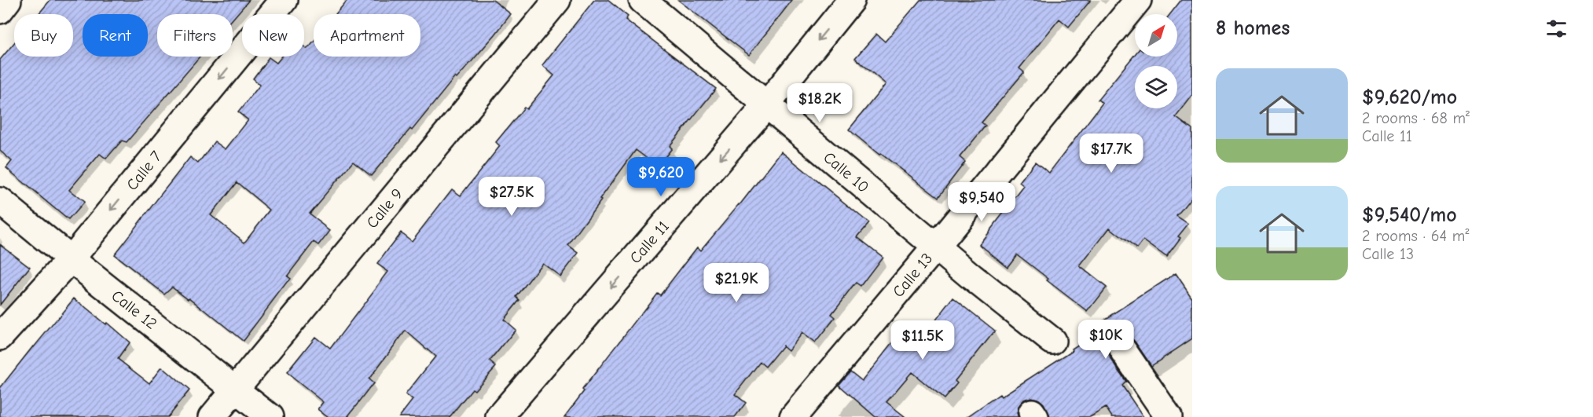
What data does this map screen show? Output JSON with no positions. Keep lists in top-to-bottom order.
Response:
{
  "streets": {
    "street": [
      "Calle 7",
      "Calle 10",
      "Calle 9",
      "Calle 11",
      "Calle 13",
      "Calle 12"
    ]
  },
  "crossings": [
    ["Calle 7", "Calle 12"],
    ["Calle 10", "Calle 11"],
    ["Calle 10", "Calle 13"],
    ["Calle 9", "Calle 12"]
  ],
  "one_way": ["Calle 7", "Calle 11"],
  "north": "top right",
  "page": {
    "heading": "8 homes",
    "chip": [
      "Buy",
      "Rent",
      "Filters",
      "New",
      "Apartment"
    ],
    "list": [
      {
        "name": "$9,620/mo",
        "note": "2 rooms · 68 m² · Calle 11"
      },
      {
        "name": "$9,540/mo",
        "note": "2 rooms · 64 m² · Calle 13"
      }
    ],
    "price": [
      "$18.2K",
      "$17.7K",
      "$9,620",
      "$27.5K",
      "$9,540",
      "$21.9K",
      "$10K",
      "$11.5K"
    ]
  }
}
